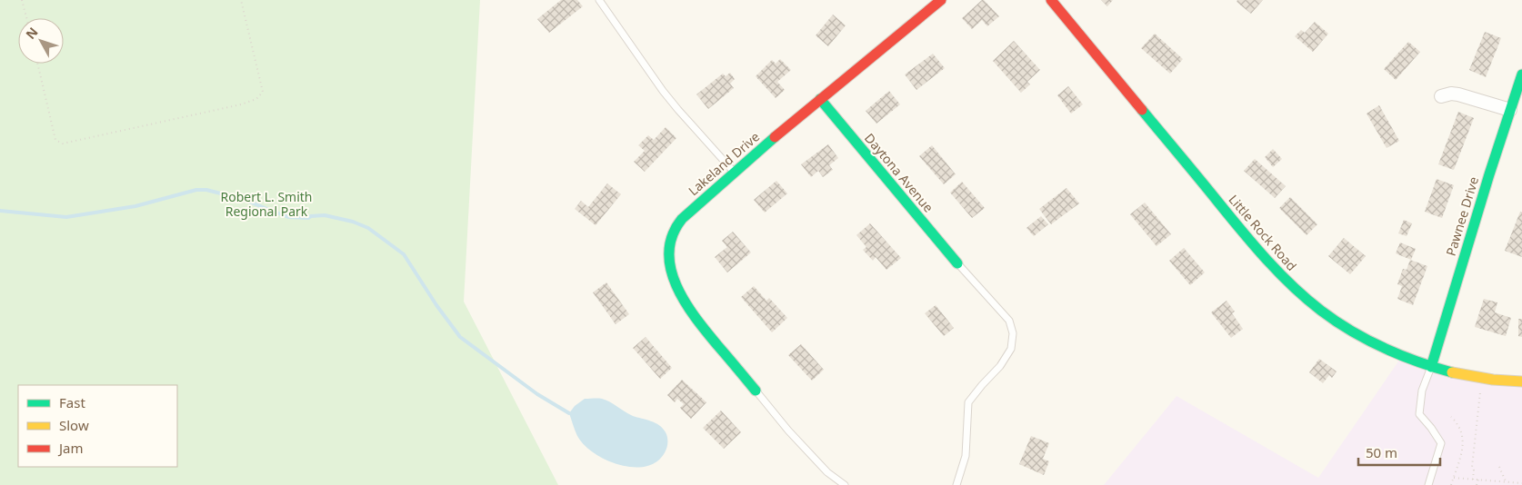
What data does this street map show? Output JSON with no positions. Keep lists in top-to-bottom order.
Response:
{
  "streets": {
    "street": [
      "Lakeland Drive",
      "Daytona Avenue",
      "Pawnee Drive",
      "Little Rock Road"
    ]
  },
  "crossings": [
    ["Lakeland Drive", "Daytona Avenue"],
    ["Pawnee Drive", "Little Rock Road"]
  ],
  "parks": ["Robert L. Smith Regional Park"],
  "legend": ["Fast", "Slow", "Jam"],
  "scale_bar": "50 m",
  "north": "top left"
}
